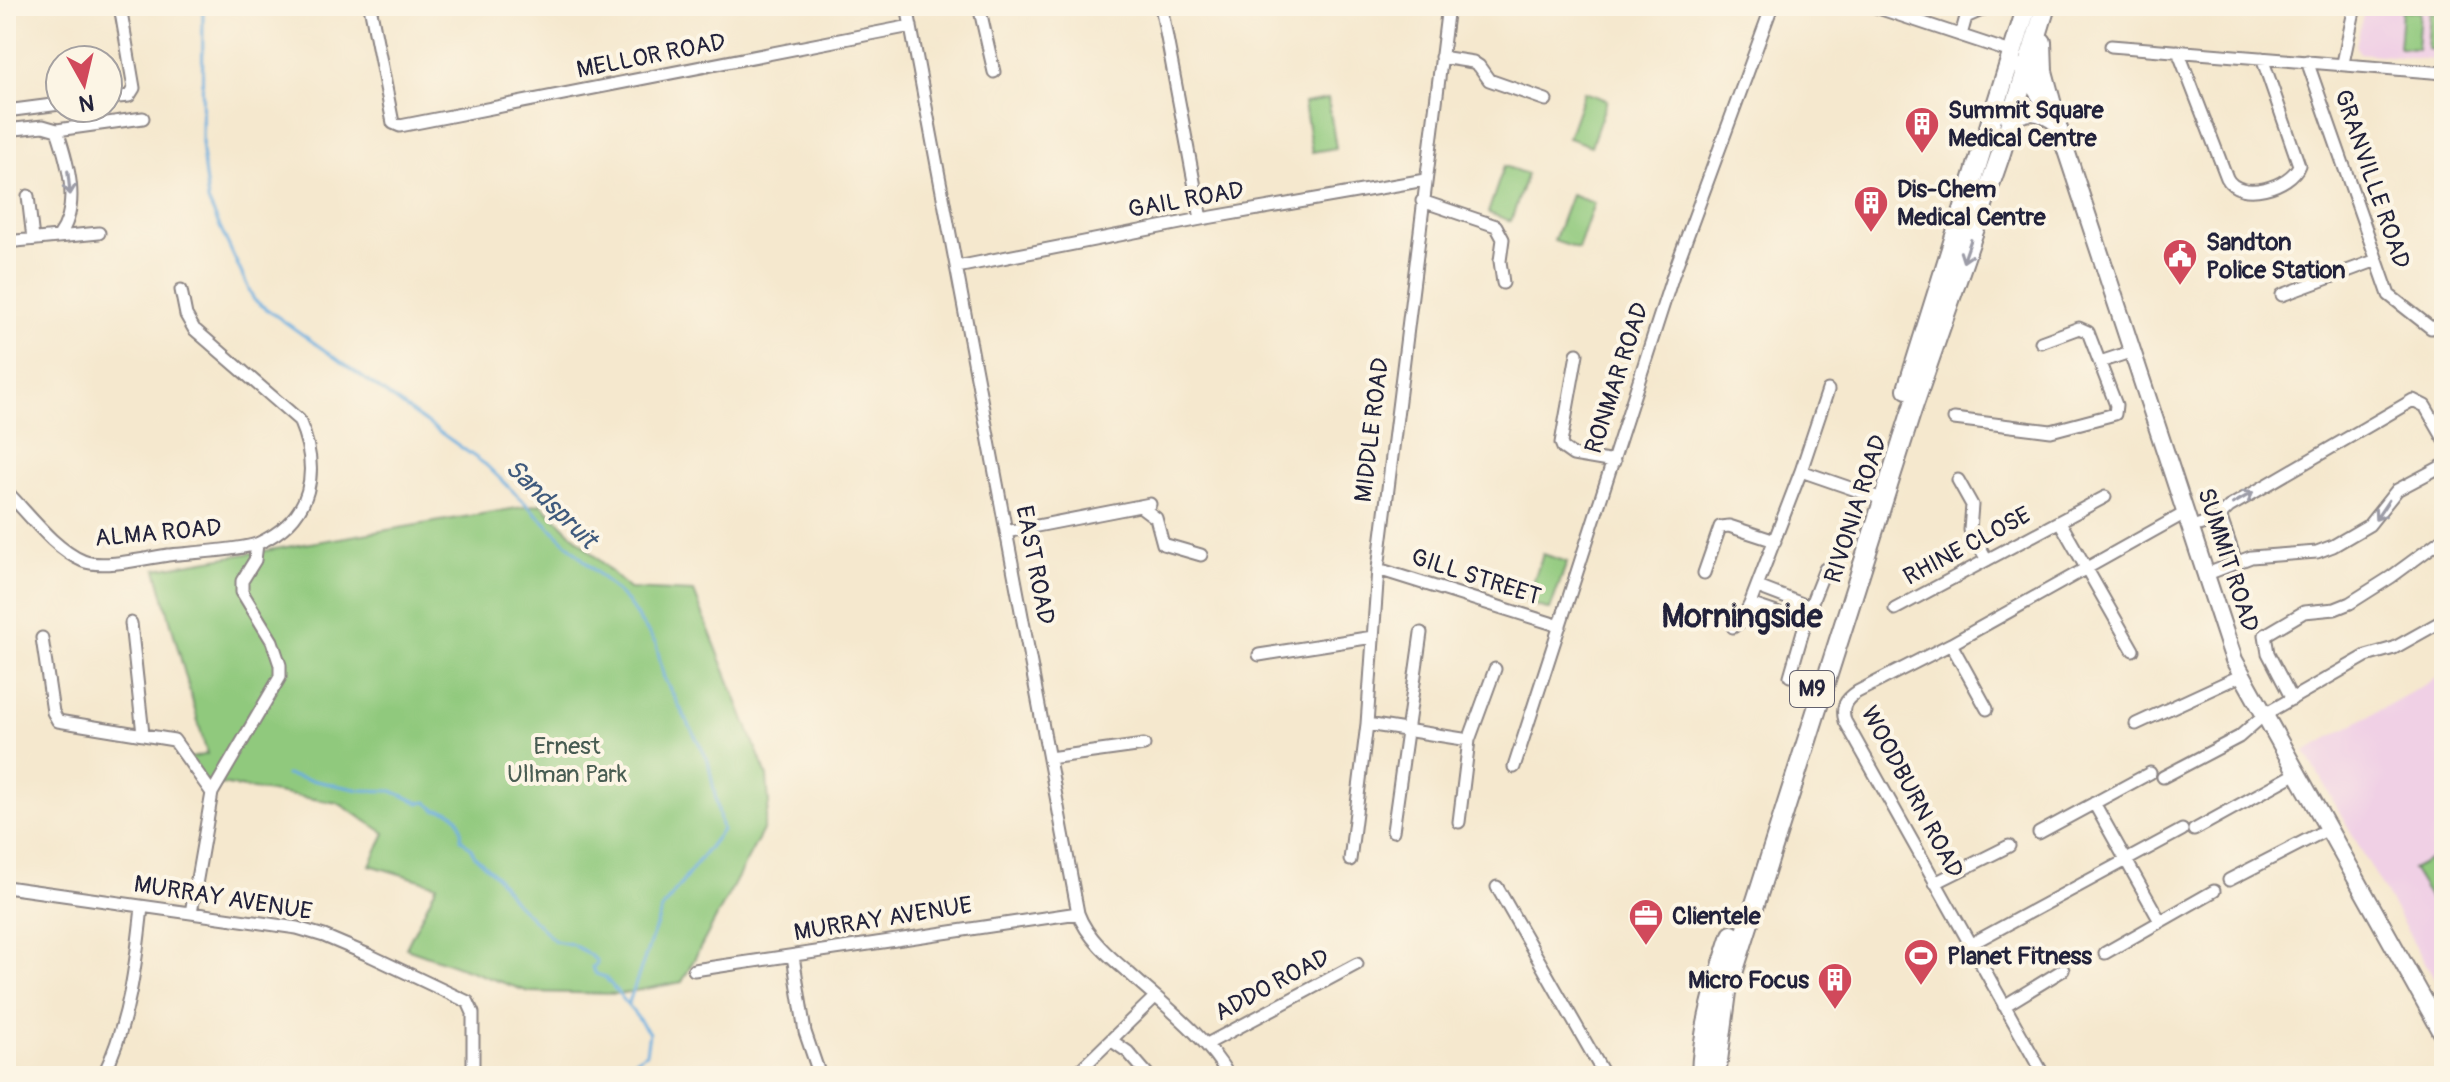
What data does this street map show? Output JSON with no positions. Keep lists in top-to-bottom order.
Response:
{
  "streets": {
    "main road": ["RIVONIA ROAD", "SUMMIT ROAD", "M9"],
    "street": [
      "MELLOR ROAD",
      "GRANVILLE ROAD",
      "GAIL ROAD",
      "RONMAR ROAD",
      "MIDDLE ROAD",
      "ALMA ROAD",
      "RHINE CLOSE",
      "EAST ROAD",
      "GILL STREET",
      "WOODBURN ROAD",
      "MURRAY AVENUE",
      "ADDO ROAD"
    ]
  },
  "crossings": [
    ["MELLOR ROAD", "EAST ROAD"],
    ["GAIL ROAD", "MIDDLE ROAD"],
    ["GAIL ROAD", "EAST ROAD"],
    ["RONMAR ROAD", "GILL STREET"],
    ["MIDDLE ROAD", "GILL STREET"],
    ["RIVONIA ROAD", "SUMMIT ROAD"],
    ["RHINE CLOSE", "WOODBURN ROAD"],
    ["SUMMIT ROAD", "WOODBURN ROAD"],
    ["EAST ROAD", "MURRAY AVENUE"],
    ["EAST ROAD", "ADDO ROAD"]
  ],
  "districts": ["Morningside"],
  "water": ["Sandspruit"],
  "parks": ["Ernest Ullman Park"],
  "places": {
    "building": ["Summit Square Medical Centre", "Dis-Chem Medical Centre", "Micro Focus"],
    "public building": ["Sandton Police Station"],
    "office": ["Clientele"],
    "sports": ["Planet Fitness"]
  },
  "north": "bottom"
}
